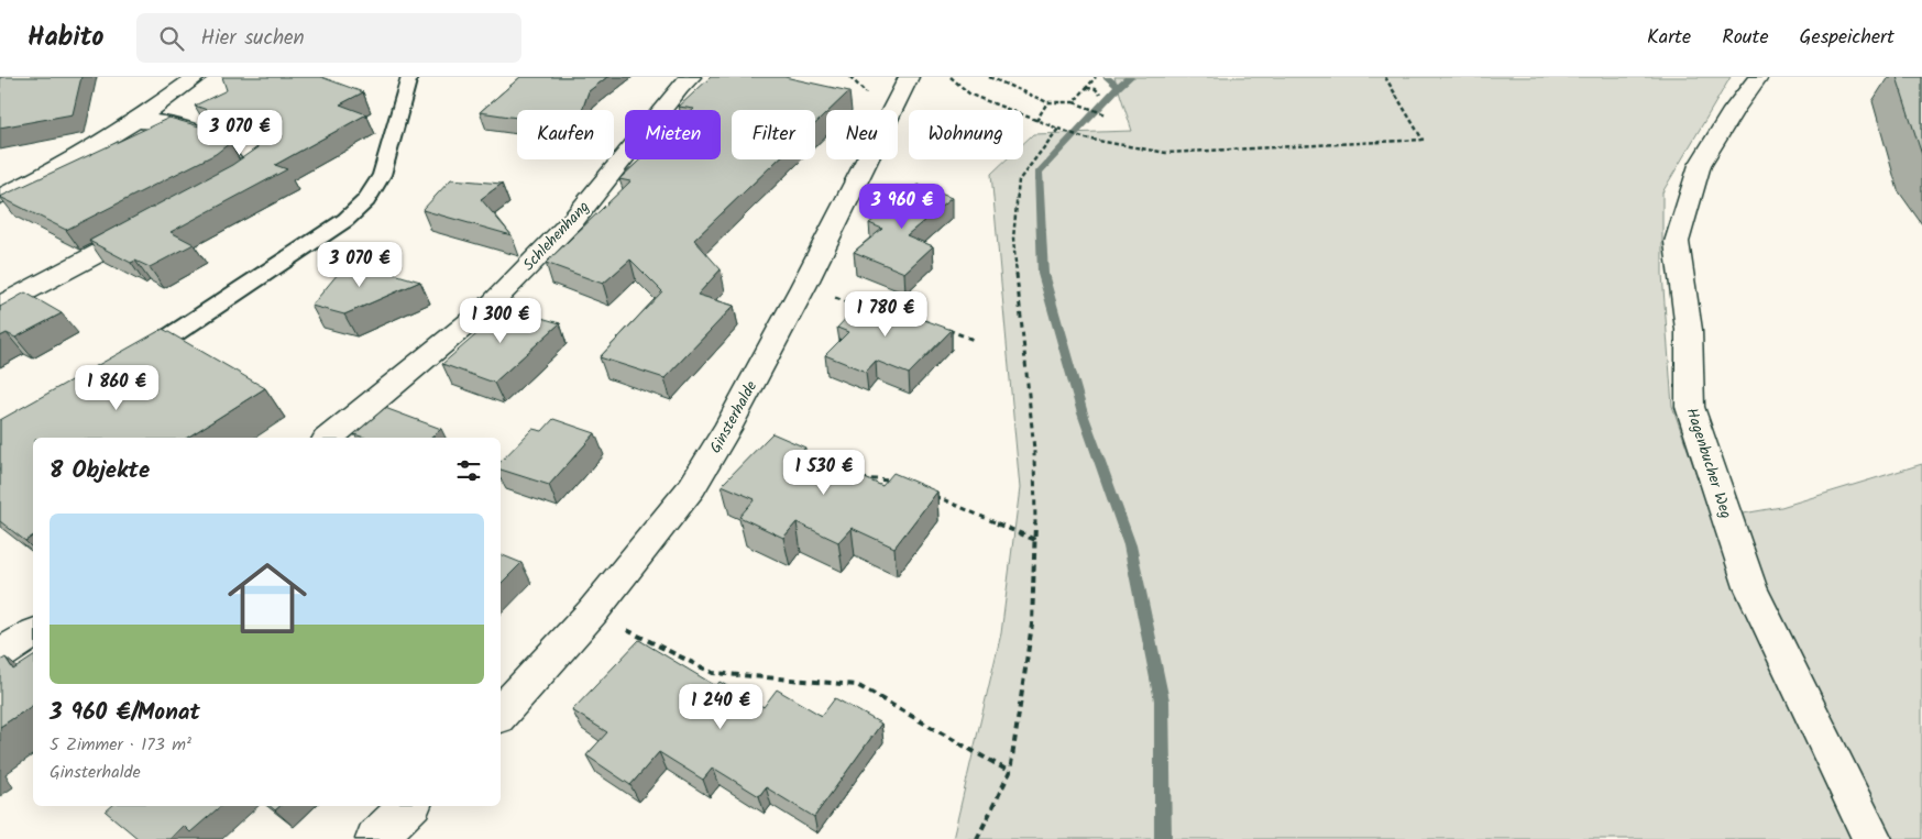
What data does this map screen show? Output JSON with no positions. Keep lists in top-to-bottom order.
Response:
{
  "streets": {
    "street": ["Schlehenhang", "Ginsterhalde", "Hagenbucher Weg"]
  },
  "page": {
    "header": "Habito",
    "search": "Hier suchen",
    "nav": ["Karte", "Route", "Gespeichert"],
    "price": [
      "3 070 €",
      "3 960 €",
      "3 070 €",
      "1 780 €",
      "1 300 €",
      "1 860 €",
      "1 530 €",
      "1 240 €"
    ],
    "chip": [
      "Kaufen",
      "Mieten",
      "Filter",
      "Neu",
      "Wohnung"
    ],
    "heading": "8 Objekte",
    "list": [
      {
        "name": "3 960 €/Monat",
        "note": "5 Zimmer · 173 m² · Ginsterhalde"
      }
    ]
  }
}
